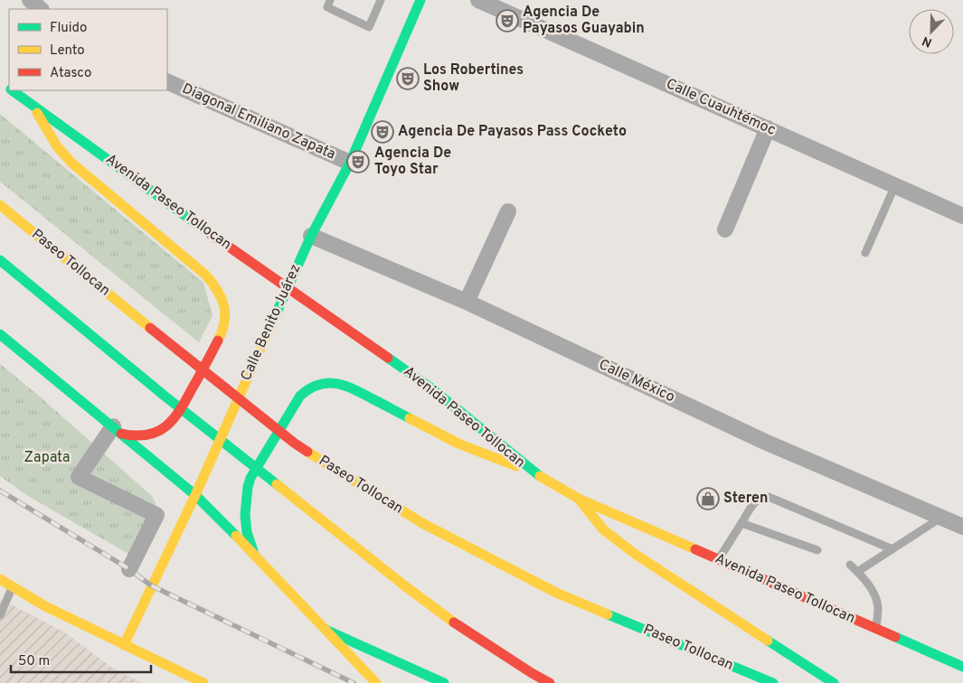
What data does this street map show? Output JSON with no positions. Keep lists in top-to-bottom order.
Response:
{
  "streets": {
    "main road": ["Avenida Paseo Tollocan", "Paseo Tollocan", "Calle Benito Juárez"],
    "street": ["Calle Cuauhtémoc", "Diagonal Emiliano Zapata", "Calle México"]
  },
  "crossings": [
    ["Diagonal Emiliano Zapata", "Calle Benito Juárez"],
    ["Avenida Paseo Tollocan", "Calle Benito Juárez"],
    ["Calle Benito Juárez", "Calle México"]
  ],
  "parks": ["Zapata"],
  "places": {
    "theatre": [
      "Agencia De Payasos Guayabin",
      "Los Robertines Show",
      "Agencia De Payasos Pass Cocketo",
      "Agencia De Toyo Star"
    ],
    "shop": ["Steren"]
  },
  "legend": ["Fluido", "Lento", "Atasco"],
  "scale_bar": "50 m",
  "north": "bottom left"
}
